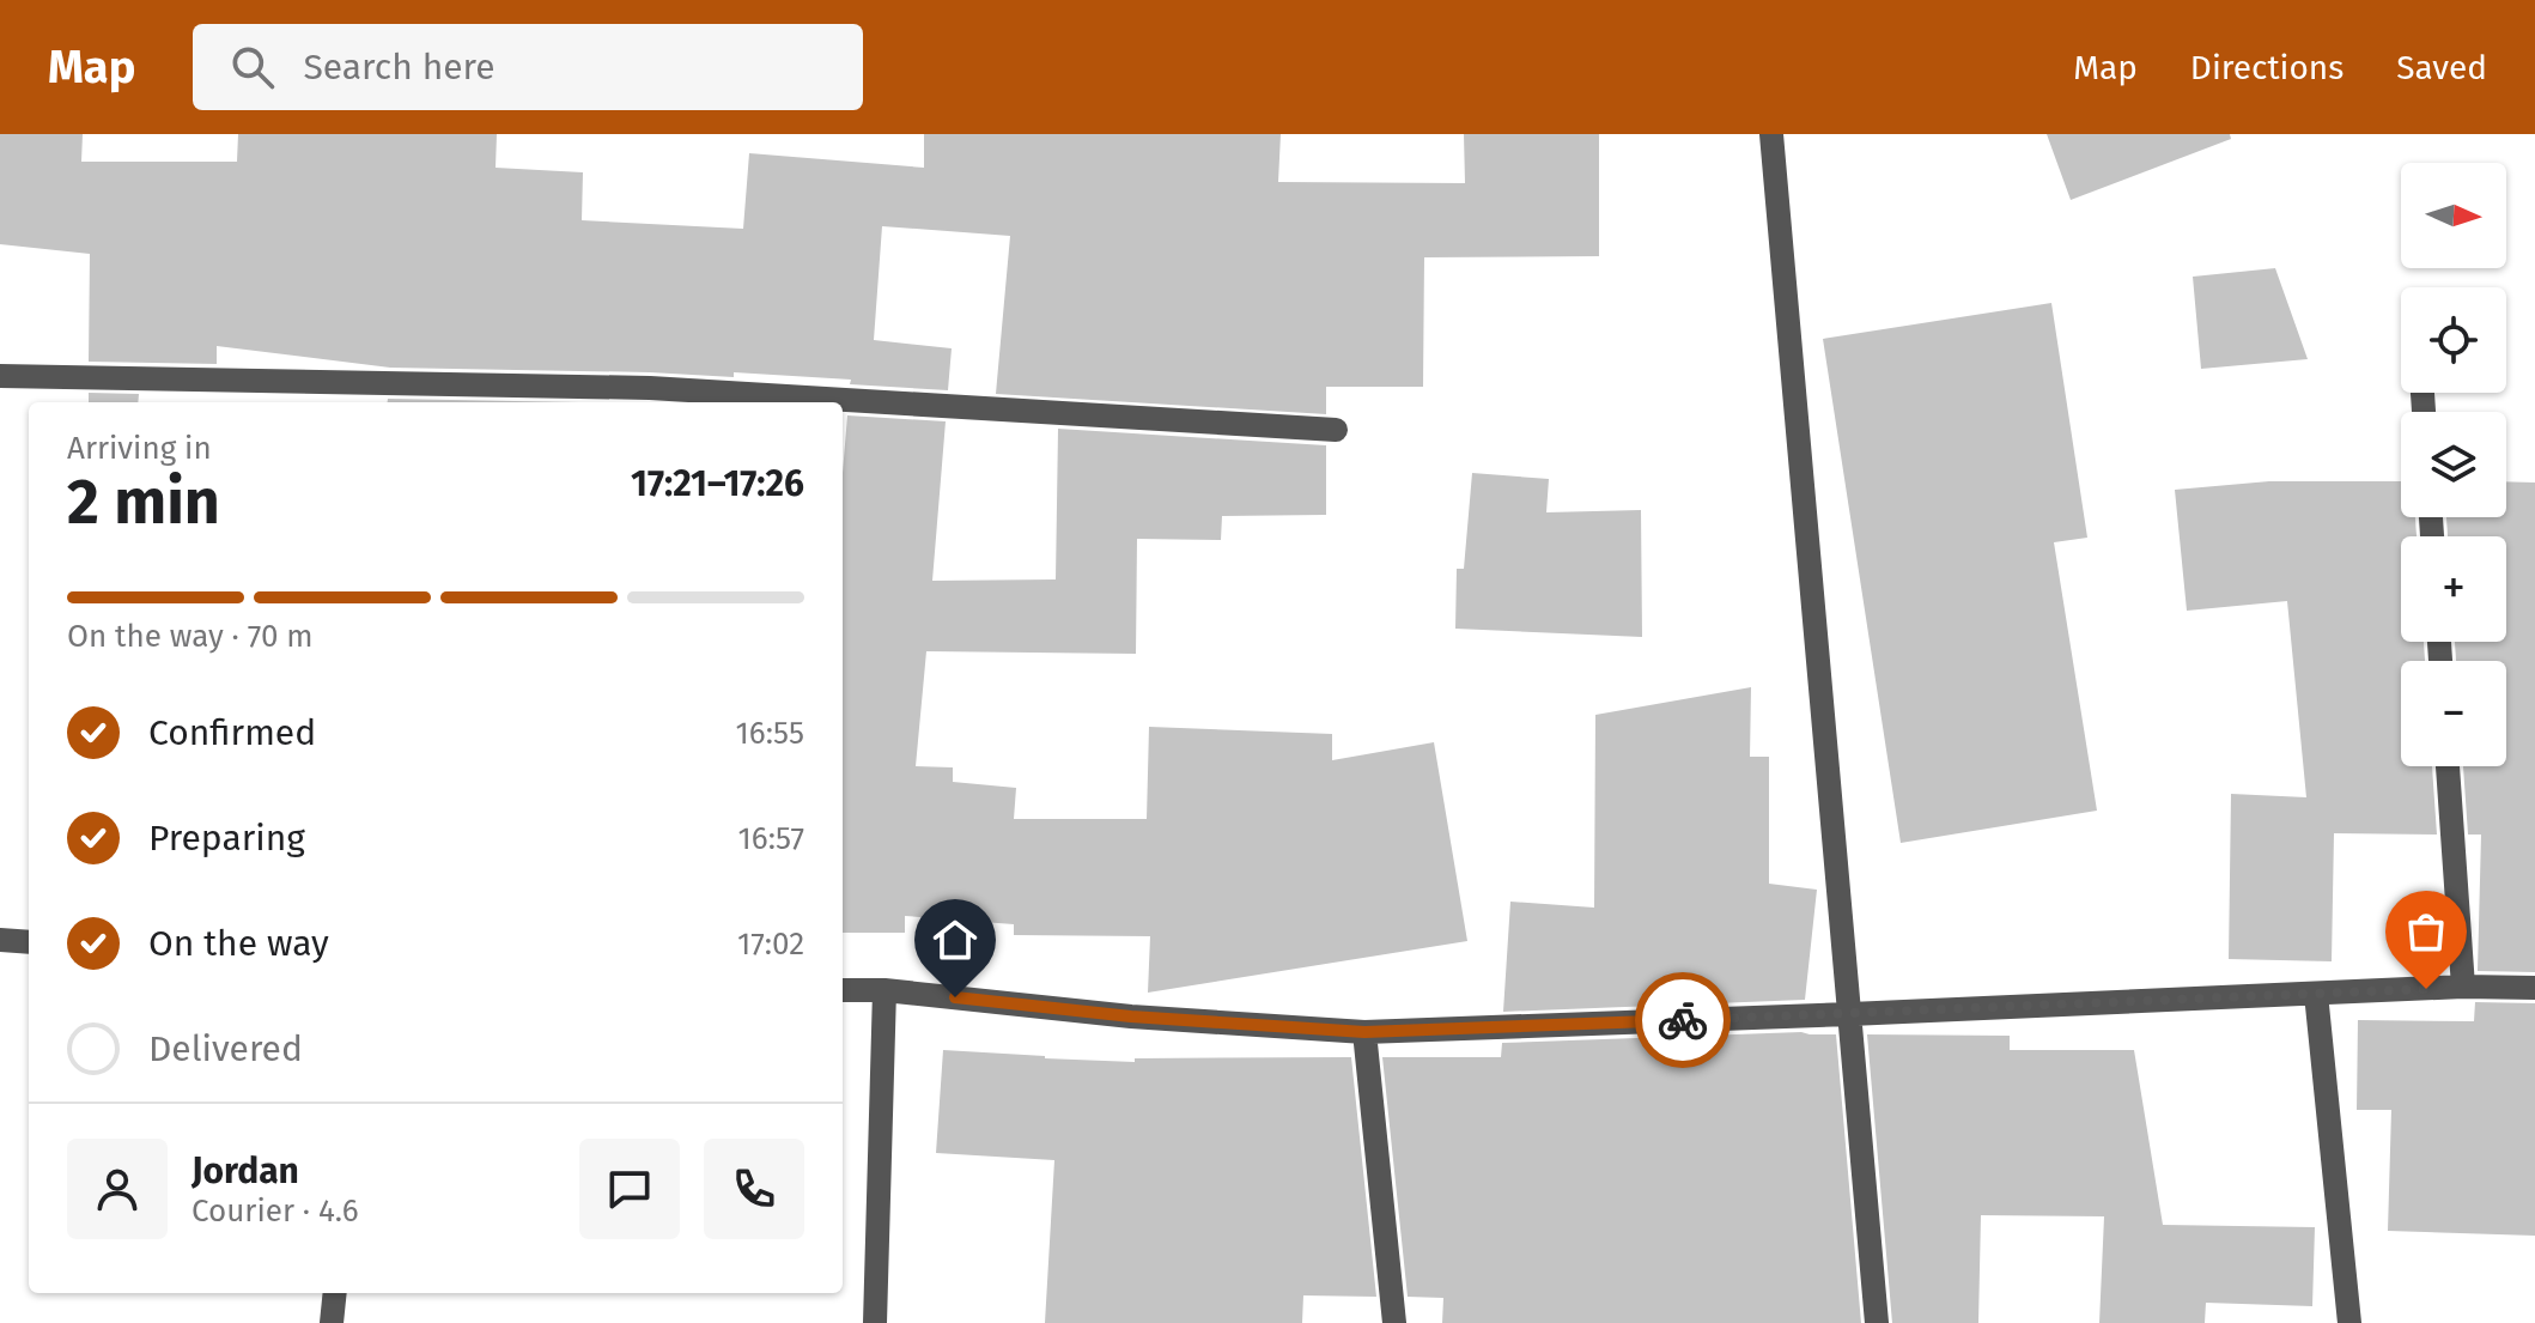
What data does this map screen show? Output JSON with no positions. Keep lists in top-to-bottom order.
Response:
{
  "north": "right",
  "page": {
    "header": "Map",
    "search": "Search here",
    "nav": ["Map", "Directions", "Saved"],
    "map_buttons": ["+", "−"],
    "heading": ["2 min", "Arriving in", "17:21–17:26"],
    "panel": ["Jordan", "Courier · 4.6"],
    "bar": "On the way · 70 m",
    "list": [
      ["Confirmed", "16:55"],
      ["Preparing", "16:57"],
      ["On the way", "17:02"],
      "Delivered"
    ]
  }
}
